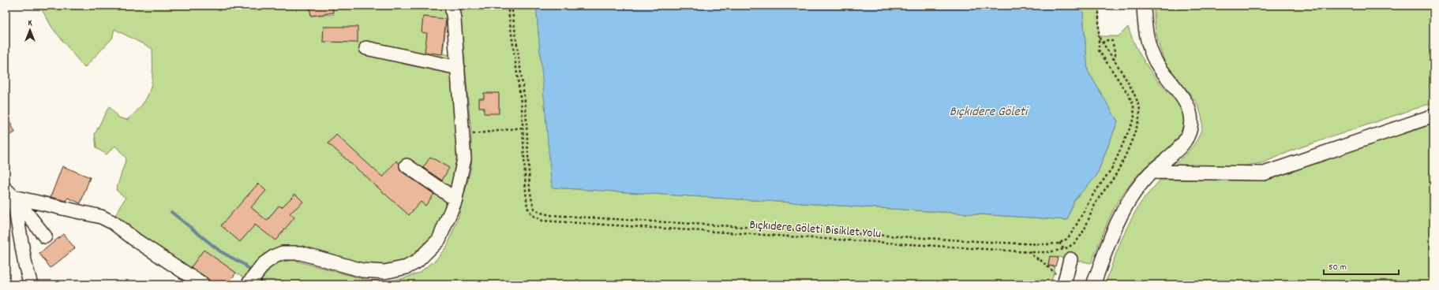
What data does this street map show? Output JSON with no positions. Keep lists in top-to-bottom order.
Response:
{
  "streets": {
    "path": ["Bıçkıdere Göleti Bisiklet Yolu"]
  },
  "water": ["Bıçkıdere Göleti"],
  "scale_bar": "50 m",
  "north": "top"
}
